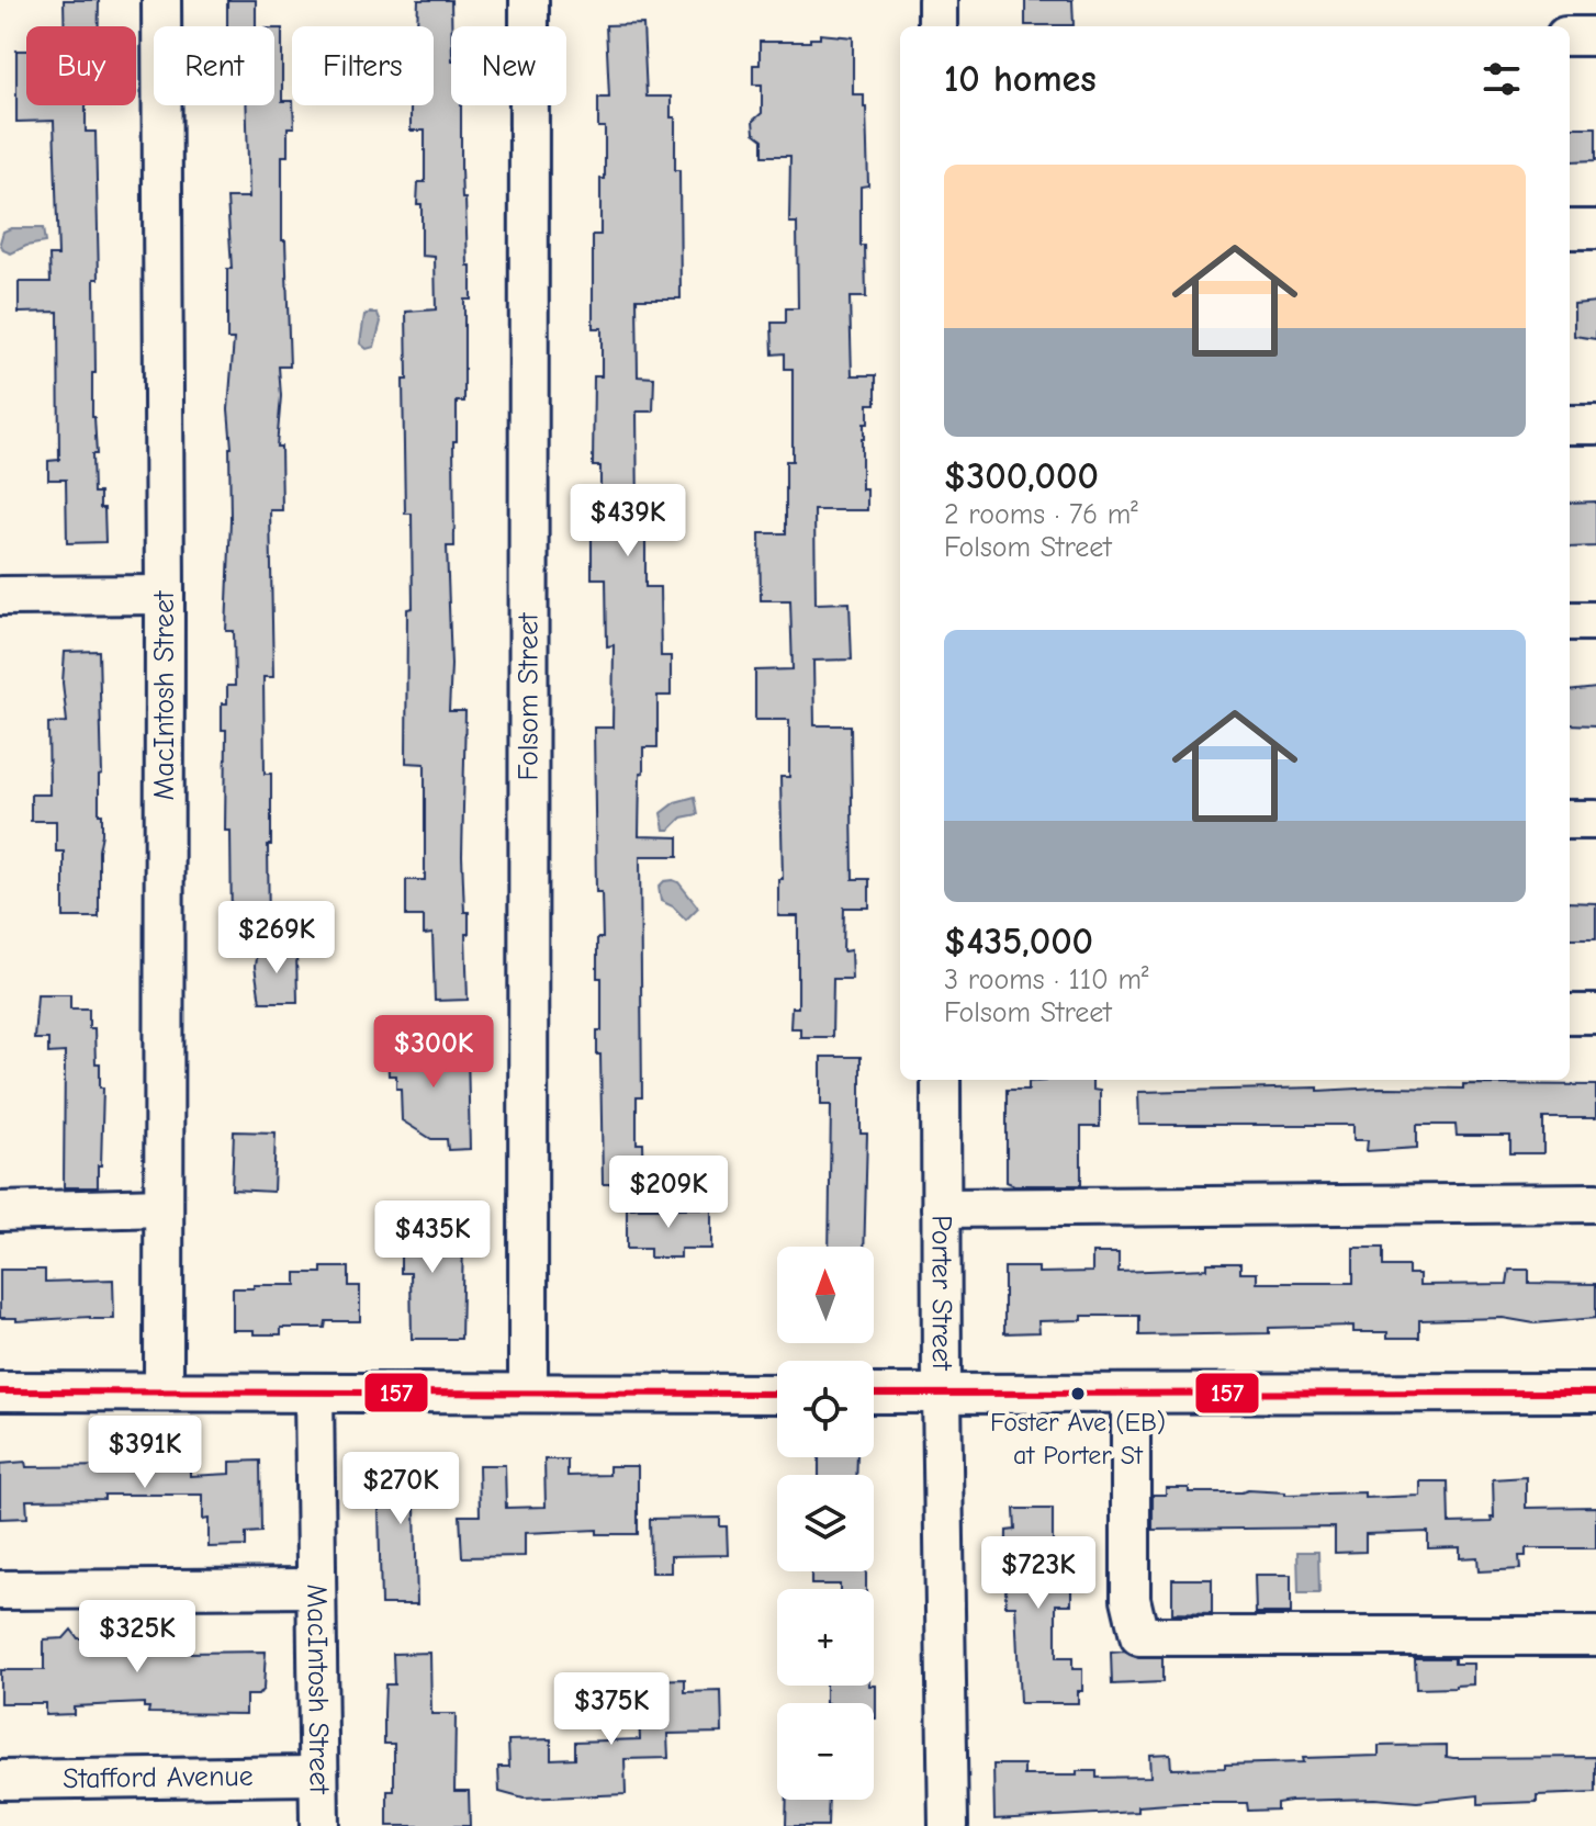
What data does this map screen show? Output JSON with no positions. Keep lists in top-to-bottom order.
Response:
{
  "streets": {
    "street": [
      "MacIntosh Street",
      "Folsom Street",
      "Porter Street",
      "Stafford Avenue"
    ]
  },
  "crossings": [
    ["MacIntosh Street", "Stafford Avenue"]
  ],
  "places": ["Foster Ave (EB) at Porter St"],
  "lines": ["transit line 157"],
  "north": "top",
  "page": {
    "chip": [
      "Buy",
      "Rent",
      "Filters",
      "New"
    ],
    "heading": "10 homes",
    "list": [
      {
        "name": "$300,000",
        "note": "2 rooms · 76 m² · Folsom Street"
      },
      {
        "name": "$435,000",
        "note": "3 rooms · 110 m² · Folsom Street"
      }
    ],
    "price": [
      "$439K",
      "$269K",
      "$300K",
      "$209K",
      "$435K",
      "$391K",
      "$270K",
      "$723K",
      "$325K",
      "$375K"
    ],
    "map_buttons": ["+", "−"]
  }
}
